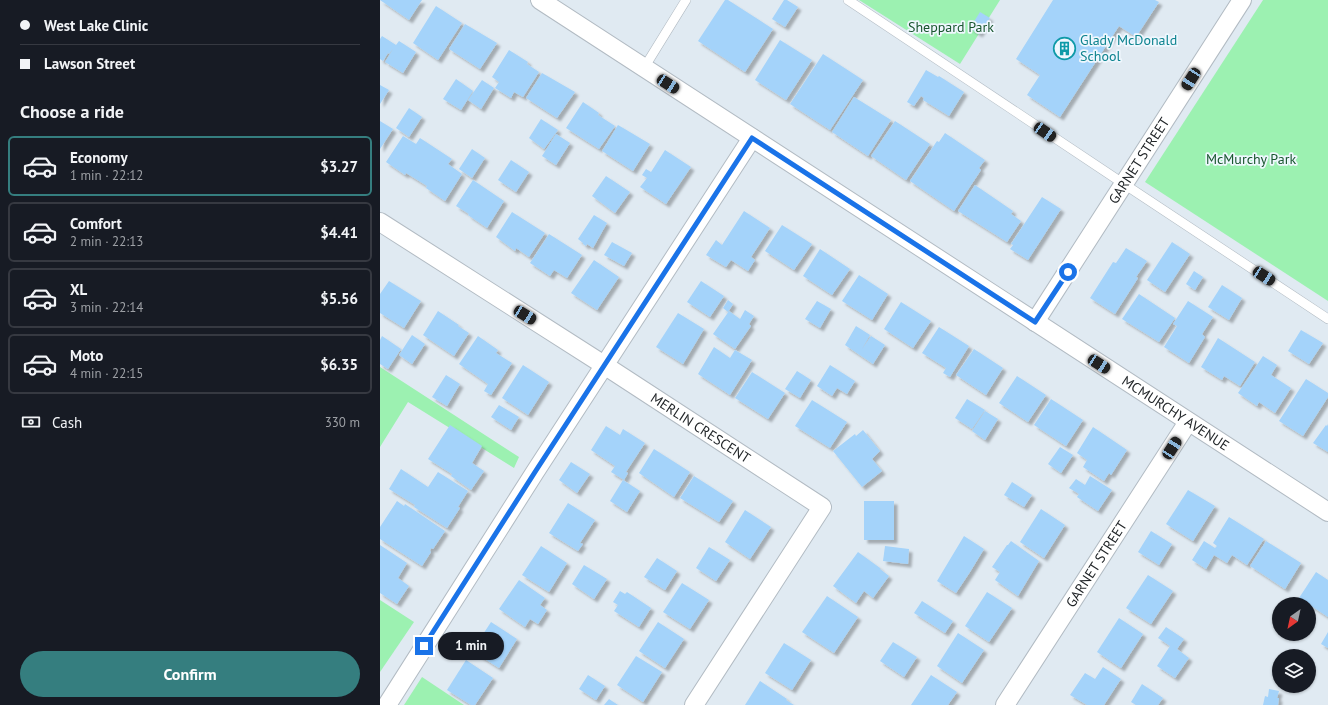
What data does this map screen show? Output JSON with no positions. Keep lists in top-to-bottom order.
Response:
{
  "streets": {
    "street": ["GARNET STREET", "MCMURCHY AVENUE", "MERLIN CRESCENT"]
  },
  "crossings": [
    ["GARNET STREET", "MCMURCHY AVENUE"]
  ],
  "parks": ["Sheppard Park", "McMurchy Park"],
  "places": {
    "building": ["Glady McDonald School"]
  },
  "north": "bottom left",
  "page": {
    "banner": ["West Lake Clinic", "Lawson Street"],
    "heading": "Choose a ride",
    "list": [
      {
        "name": "Economy",
        "note": "1 min · 22:12",
        "value": "$3.27"
      },
      {
        "name": "Comfort",
        "note": "2 min · 22:13",
        "value": "$4.41"
      },
      {
        "name": "XL",
        "note": "3 min · 22:14",
        "value": "$5.56"
      },
      {
        "name": "Moto",
        "note": "4 min · 22:15",
        "value": "$6.35"
      }
    ],
    "pay": ["Cash", "330 m"],
    "bubble": "1 min",
    "buttons": "Confirm"
  }
}
